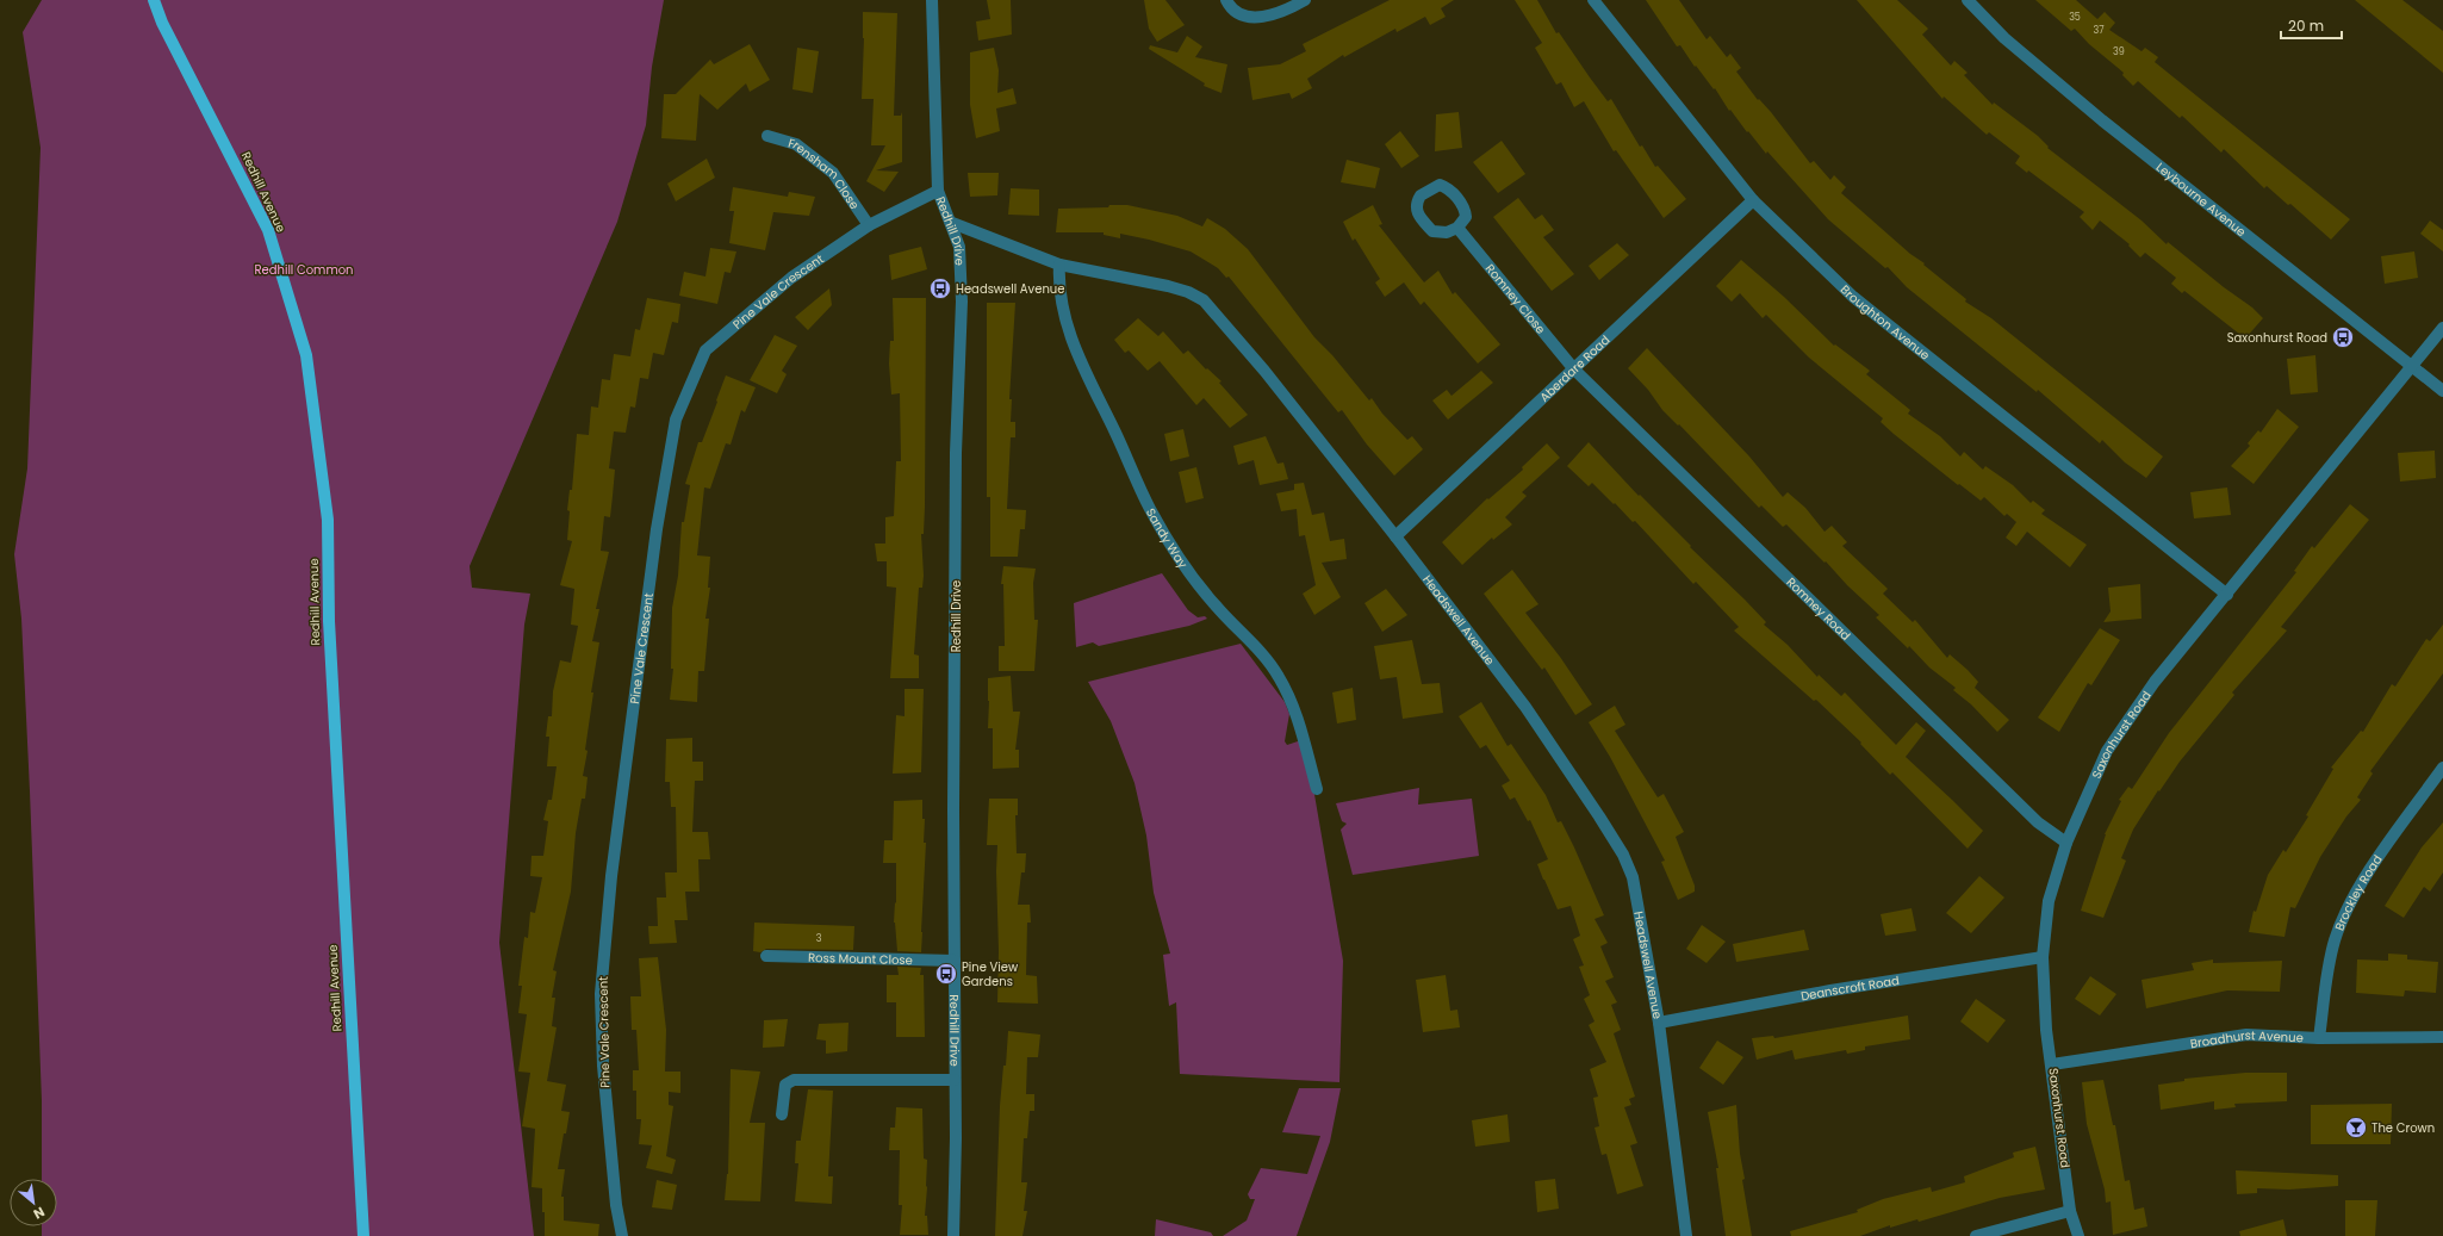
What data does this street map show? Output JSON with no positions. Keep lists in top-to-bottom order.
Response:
{
  "streets": {
    "main road": ["Redhill Avenue"],
    "street": [
      "Frensham Close",
      "Leybourne Avenue",
      "Redhill Drive",
      "Pine Vale Crescent",
      "Romney Close",
      "Broughton Avenue",
      "Aberdare Road",
      "Sandy Way",
      "Romney Road",
      "Headswell Avenue",
      "Saxonhurst Road",
      "Brockley Road",
      "Ross Mount Close",
      "Deanscroft Road",
      "Broadhurst Avenue"
    ]
  },
  "crossings": [
    ["Frensham Close", "Pine Vale Crescent"],
    ["Leybourne Avenue", "Saxonhurst Road"],
    ["Redhill Drive", "Pine Vale Crescent"],
    ["Redhill Drive", "Headswell Avenue"],
    ["Redhill Drive", "Ross Mount Close"],
    ["Romney Close", "Aberdare Road"],
    ["Romney Close", "Romney Road"],
    ["Broughton Avenue", "Aberdare Road"],
    ["Broughton Avenue", "Saxonhurst Road"],
    ["Aberdare Road", "Romney Road"],
    ["Aberdare Road", "Headswell Avenue"],
    ["Sandy Way", "Headswell Avenue"],
    ["Romney Road", "Saxonhurst Road"],
    ["Headswell Avenue", "Deanscroft Road"],
    ["Saxonhurst Road", "Deanscroft Road"],
    ["Saxonhurst Road", "Broadhurst Avenue"],
    ["Brockley Road", "Broadhurst Avenue"]
  ],
  "parks": ["Redhill Common"],
  "places": {
    "bus stop": ["Headswell Avenue", "Saxonhurst Road", "Pine View Gardens"],
    "bar": ["The Crown"]
  },
  "house_numbers": [
    "35",
    "37",
    "39",
    "3"
  ],
  "scale_bar": "20 m",
  "north": "bottom right"
}
